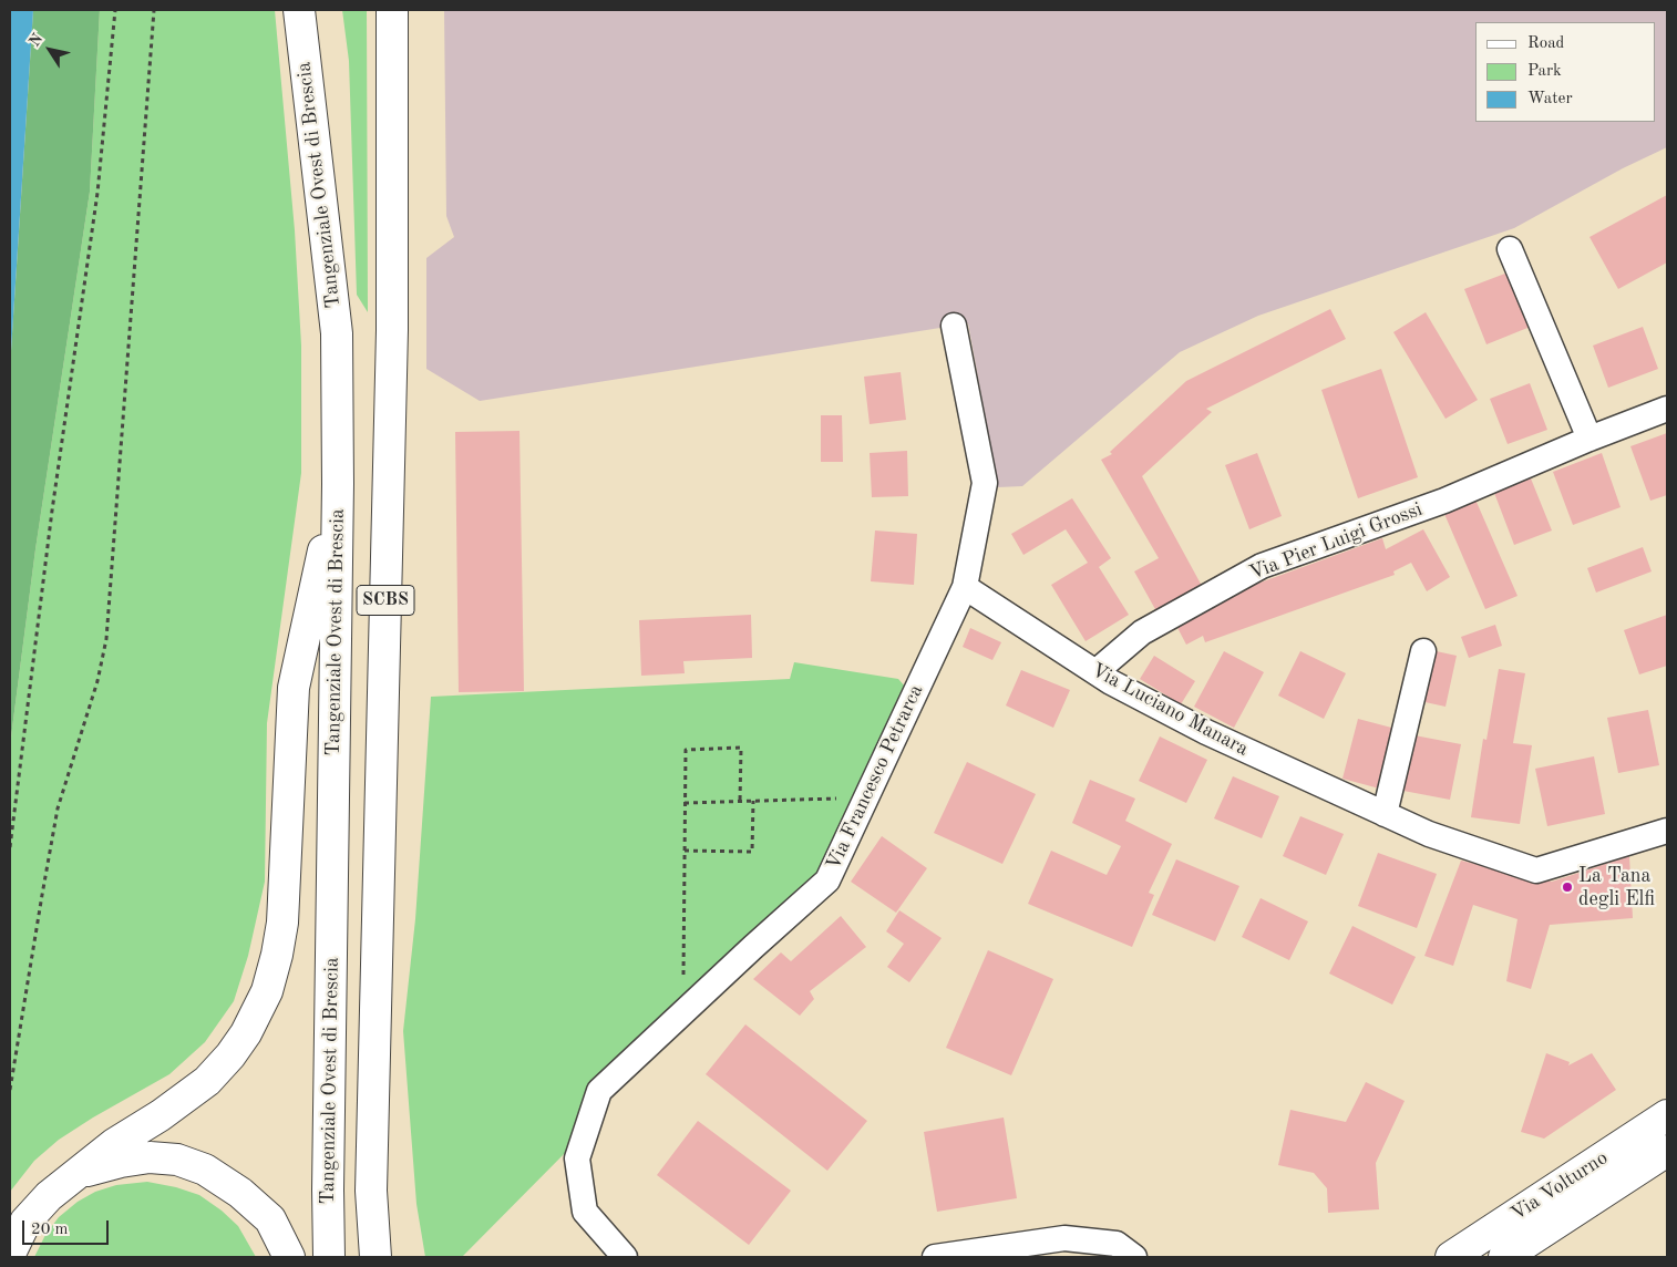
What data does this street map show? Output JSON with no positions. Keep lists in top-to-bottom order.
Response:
{
  "streets": {
    "main road": ["Tangenziale Ovest di Brescia", "SCBS", "Via Volturno"],
    "street": ["Via Pier Luigi Grossi", "Via Luciano Manara", "Via Francesco Petrarca"]
  },
  "crossings": [
    ["Via Pier Luigi Grossi", "Via Luciano Manara"],
    ["Via Luciano Manara", "Via Francesco Petrarca"]
  ],
  "places": ["La Tana degli Elfi"],
  "legend": ["Road", "Park", "Water"],
  "scale_bar": "20 m",
  "north": "top left"
}
